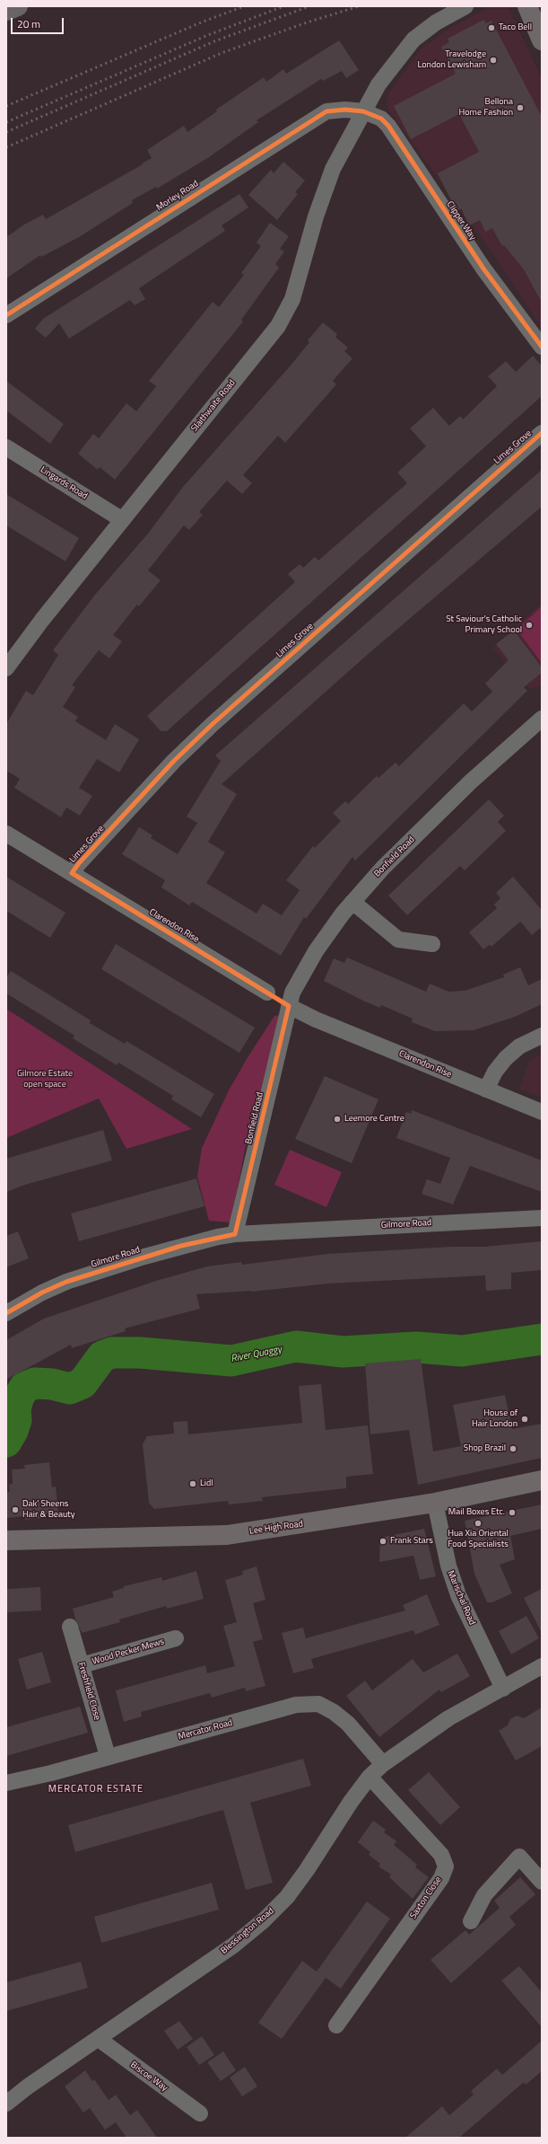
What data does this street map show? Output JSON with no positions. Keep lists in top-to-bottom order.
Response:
{
  "streets": {
    "highway": ["Lee High Road"],
    "street": [
      "Morley Road",
      "Clipper Way",
      "Slaithwaite Road",
      "Limes Grove",
      "Lingards Road",
      "Bonfield Road",
      "Clarendon Rise",
      "Gilmore Road",
      "Marischal Road",
      "Wood Pecker Mews",
      "Freshfield Close",
      "Mercator Road",
      "Saxton Close",
      "Blessington Road",
      "Biscoe Way"
    ]
  },
  "crossings": [
    ["Morley Road", "Clipper Way"],
    ["Morley Road", "Slaithwaite Road"],
    ["Clipper Way", "Slaithwaite Road"],
    ["Slaithwaite Road", "Lingards Road"],
    ["Limes Grove", "Clarendon Rise"],
    ["Bonfield Road", "Clarendon Rise"],
    ["Bonfield Road", "Gilmore Road"],
    ["Lee High Road", "Marischal Road"],
    ["Marischal Road", "Blessington Road"],
    ["Wood Pecker Mews", "Freshfield Close"],
    ["Freshfield Close", "Mercator Road"],
    ["Mercator Road", "Blessington Road"],
    ["Saxton Close", "Blessington Road"],
    ["Blessington Road", "Biscoe Way"]
  ],
  "districts": ["MERCATOR ESTATE"],
  "water": ["River Quaggy"],
  "parks": ["Gilmore Estate open space"],
  "places": [
    "Taco Bell",
    "Travelodge London Lewisham",
    "Bellona Home Fashion",
    "St Saviour's Catholic Primary School",
    "Leemore Centre",
    "House of Hair London",
    "Shop Brazil",
    "Lidl",
    "Dak' Sheens Hair & Beauty",
    "Mail Boxes Etc.",
    "Hua Xia Oriental Food Specialists",
    "Frank Stars"
  ],
  "scale_bar": "20 m"
}
